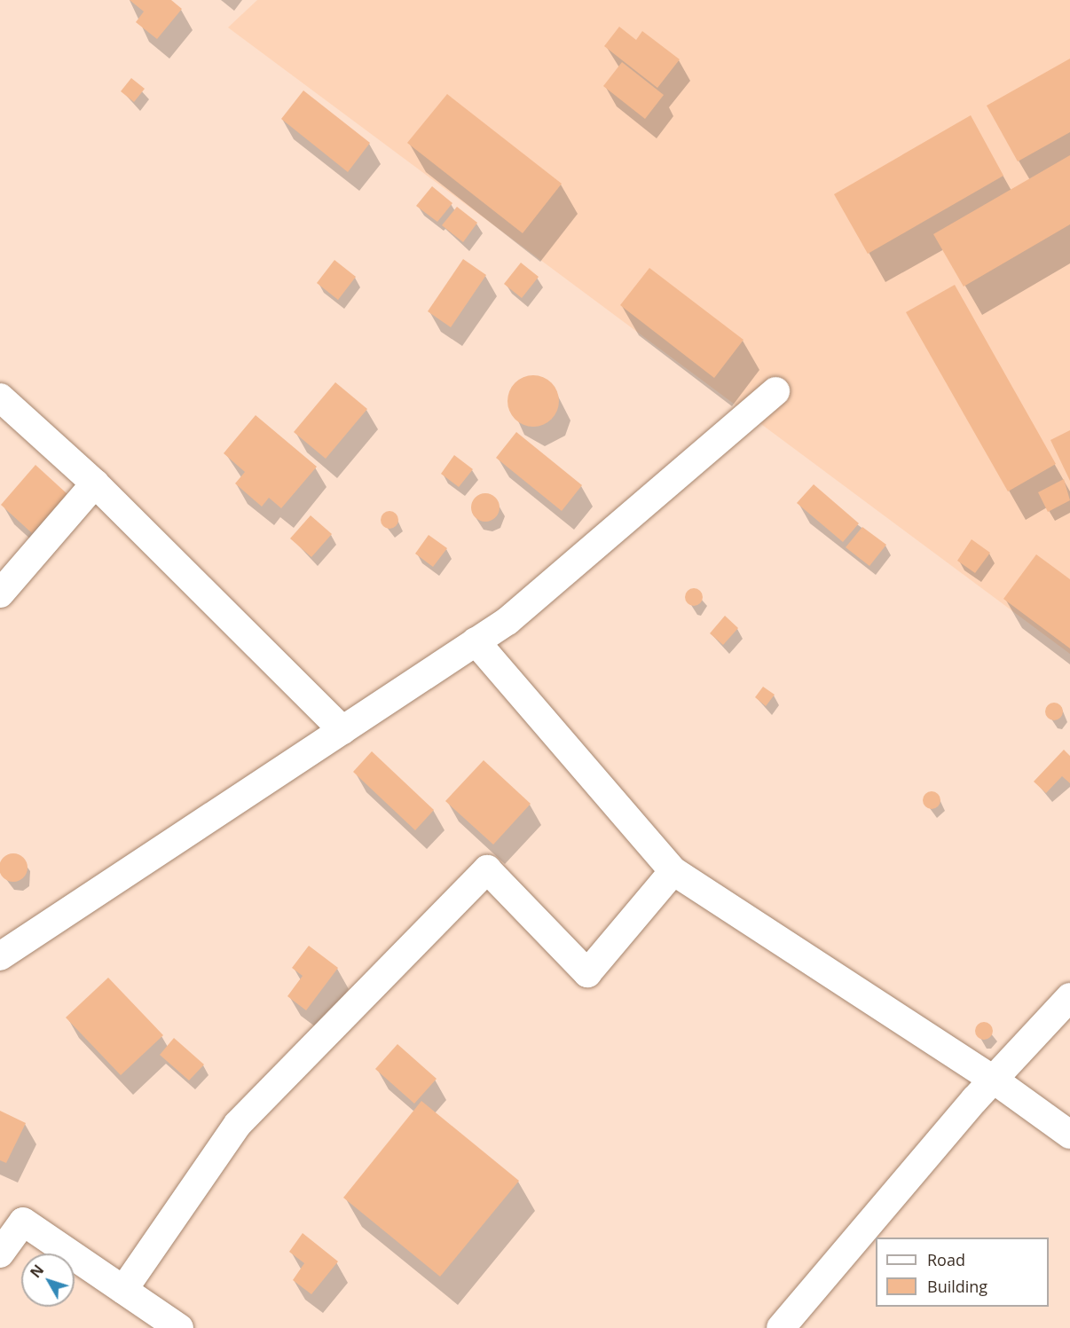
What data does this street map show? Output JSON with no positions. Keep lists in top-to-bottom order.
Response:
{
  "legend": ["Road", "Building"],
  "north": "top left"
}
